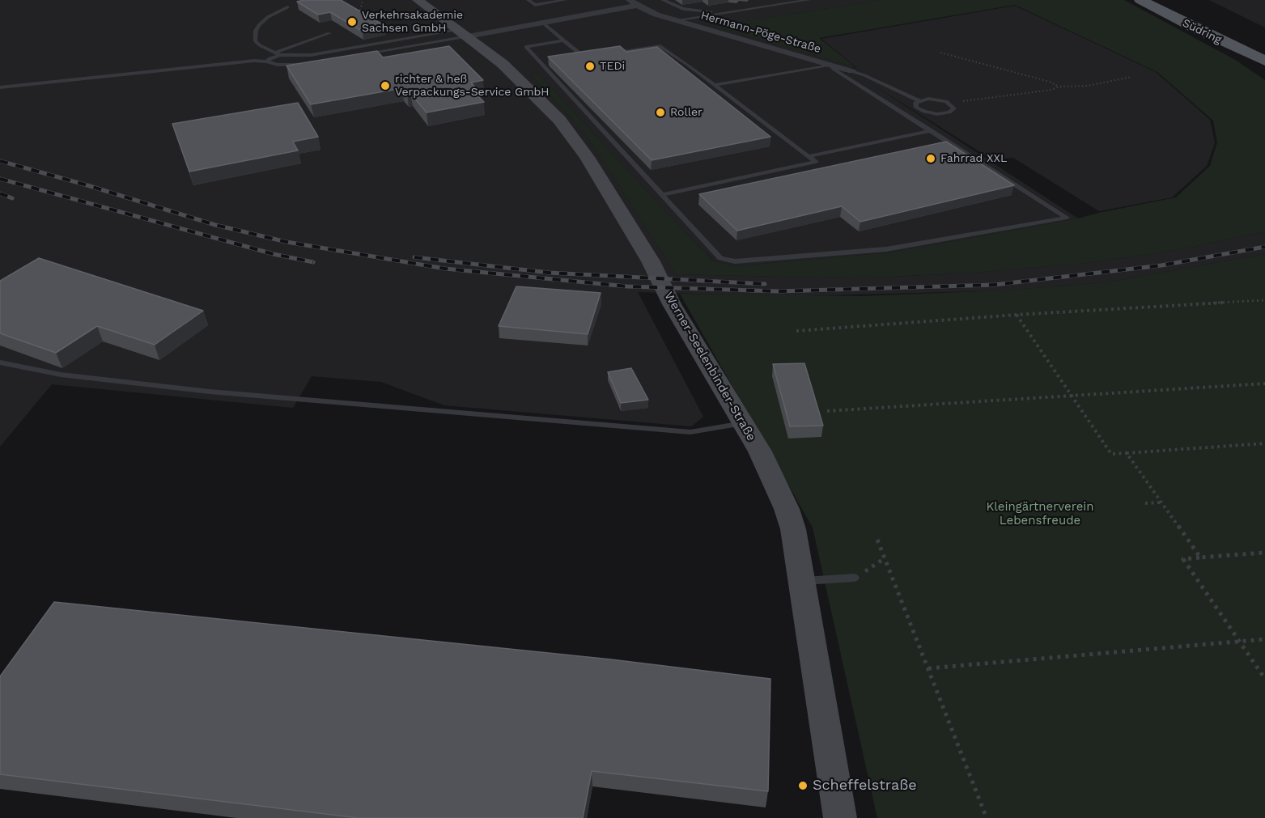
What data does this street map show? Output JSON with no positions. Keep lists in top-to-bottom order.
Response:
{
  "streets": {
    "main road": ["Südring", "Werner-Seelenbinder-Straße"],
    "street": ["Hermann-Pöge-Straße"]
  },
  "crossings": [
    ["Hermann-Pöge-Straße", "Werner-Seelenbinder-Straße"]
  ],
  "parks": ["Kleingärtnerverein Lebensfreude"],
  "places": [
    "Verkehrsakademie Sachsen GmbH",
    "TEDi",
    "richter & heß Verpackungs-Service GmbH",
    "Roller",
    "Fahrrad XXL",
    "Scheffelstraße"
  ]
}
